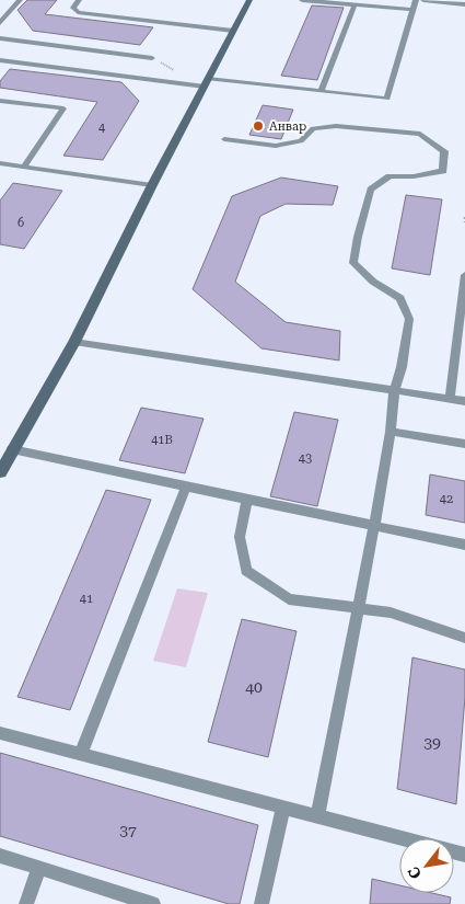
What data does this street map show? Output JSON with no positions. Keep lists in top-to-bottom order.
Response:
{
  "places": ["Анвар"],
  "house_numbers": [
    "4",
    "6",
    "41В",
    "43",
    "42",
    "41",
    "40",
    "39",
    "37"
  ],
  "north": "bottom left"
}
